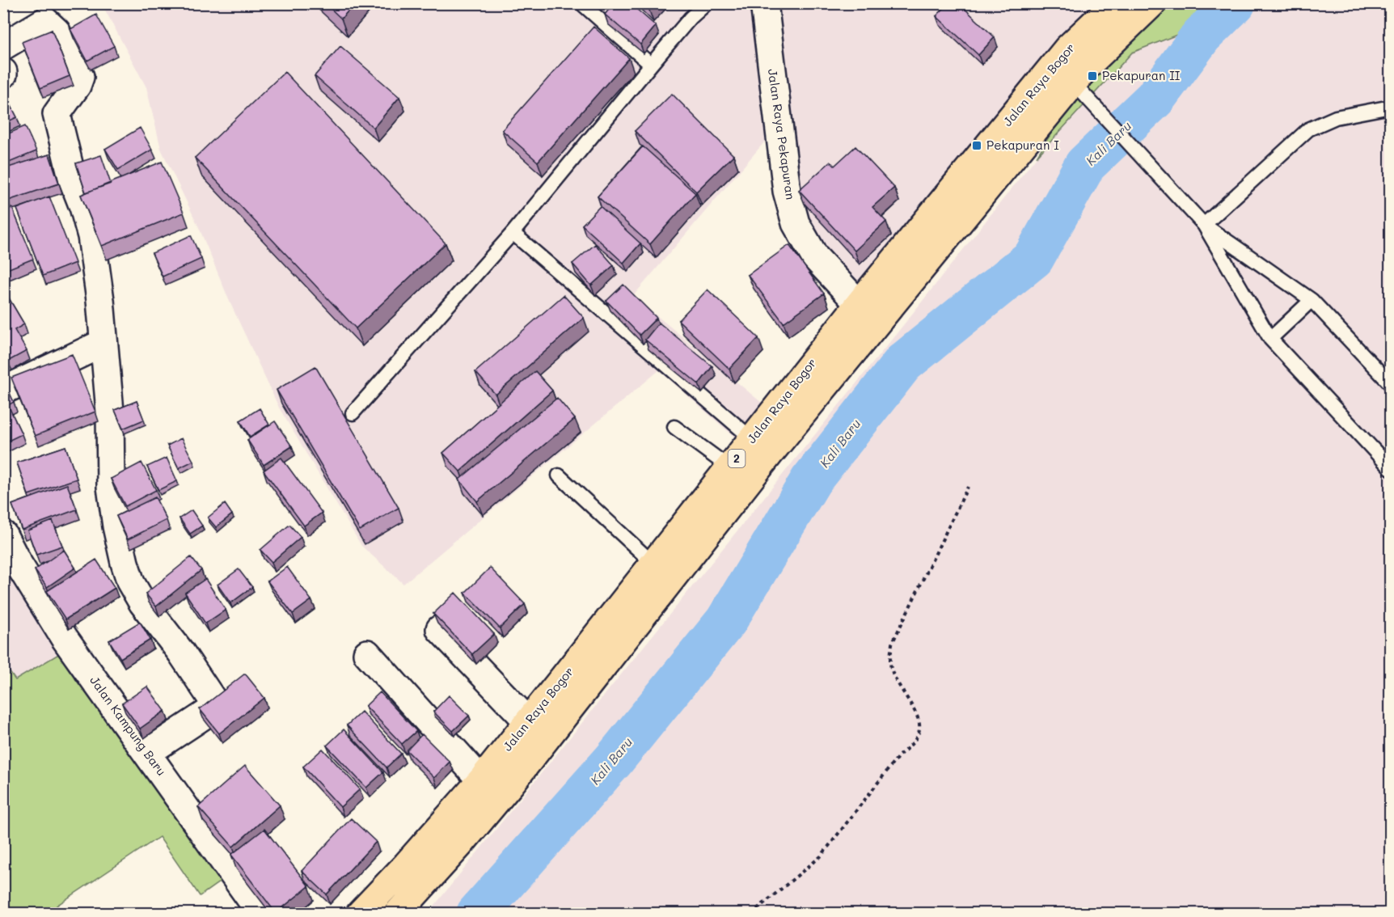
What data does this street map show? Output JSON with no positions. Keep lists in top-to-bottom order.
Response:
{
  "streets": {
    "highway": ["Jalan Raya Bogor", "2"],
    "street": ["Jalan Raya Pekapuran", "Jalan Kampung Baru"]
  },
  "crossings": [
    ["Jalan Raya Bogor", "Jalan Raya Pekapuran"]
  ],
  "water": ["Kali Baru"],
  "places": {
    "transit": ["Pekapuran II", "Pekapuran I"]
  }
}
